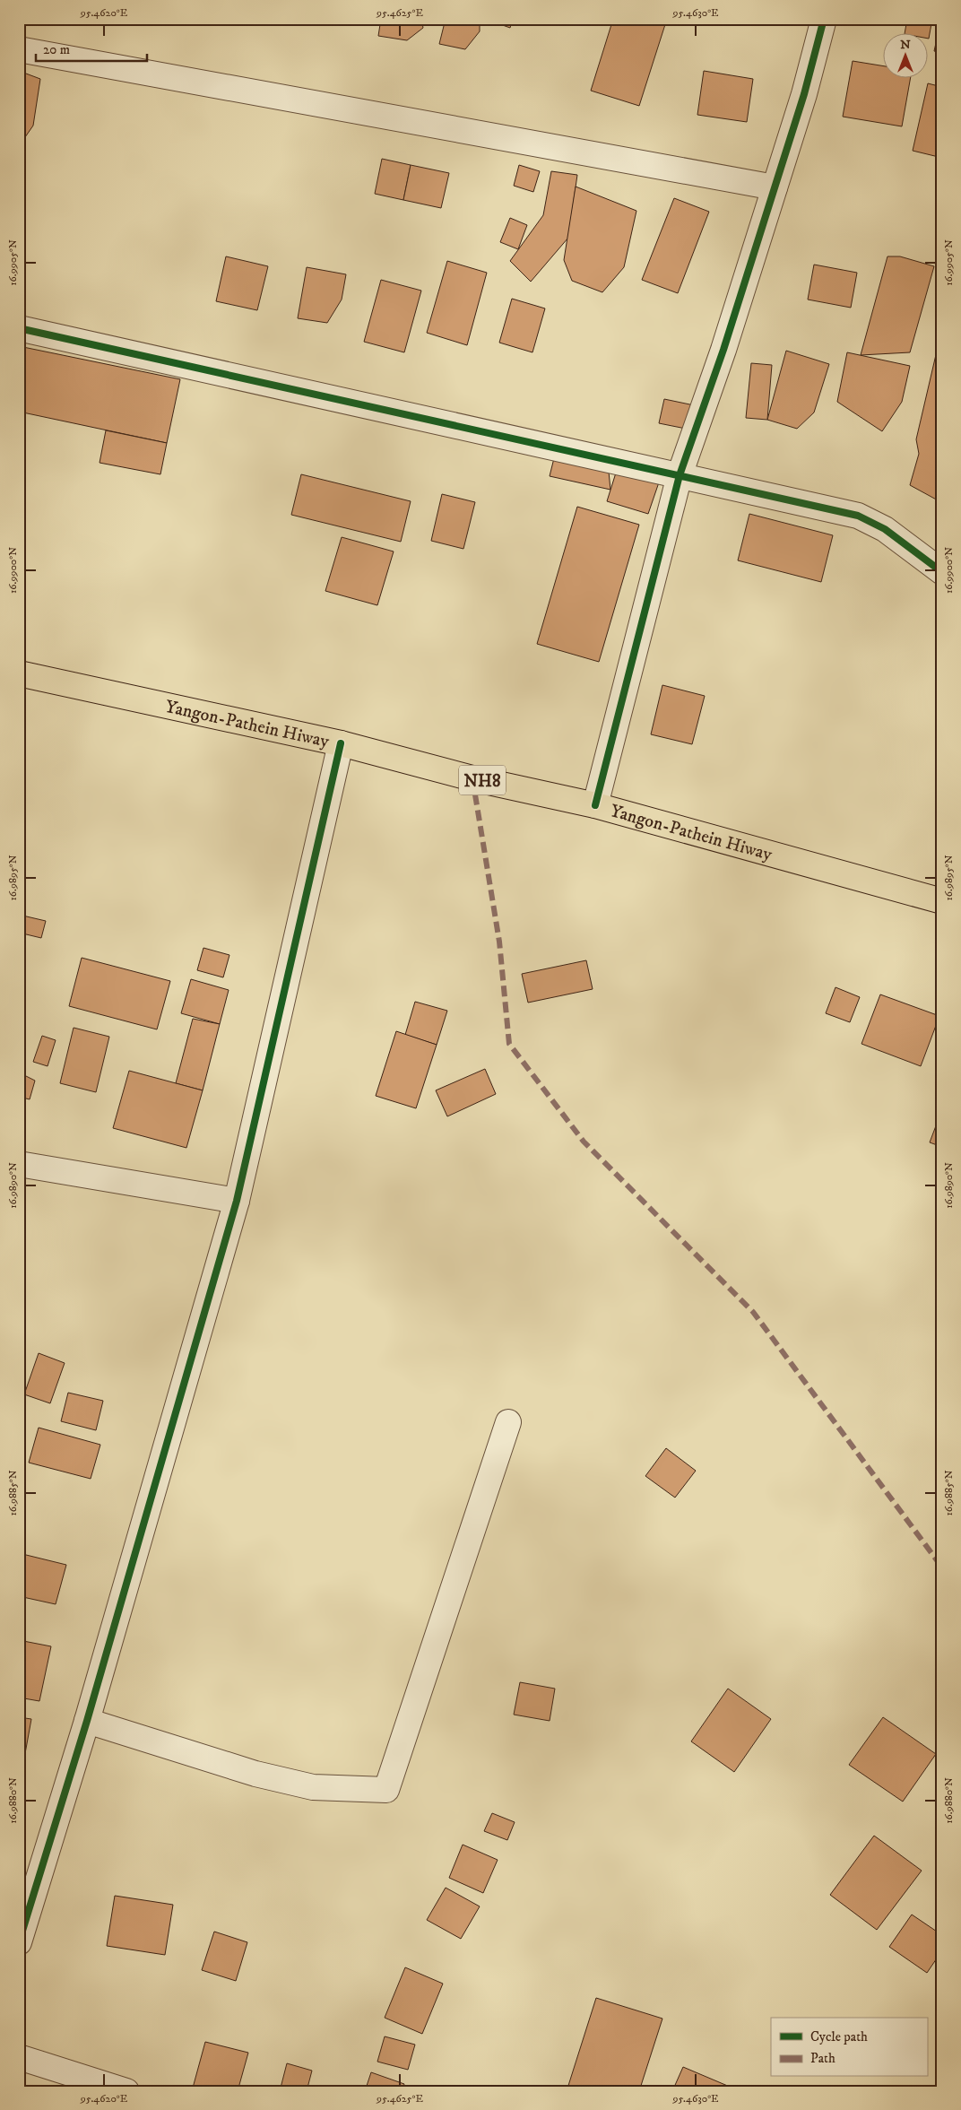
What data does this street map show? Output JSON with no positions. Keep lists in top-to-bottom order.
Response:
{
  "streets": {
    "highway": ["Yangon-Pathein Hiway", "NH8"]
  },
  "legend": ["Cycle path", "Path"],
  "scale_bar": "20 m",
  "north": "top",
  "coordinates": [
    "95.4620°E",
    "95.4625°E",
    "95.4630°E",
    "16.9905°N",
    "16.9900°N",
    "16.9895°N",
    "16.9890°N",
    "16.9885°N",
    "16.9880°N"
  ]
}
